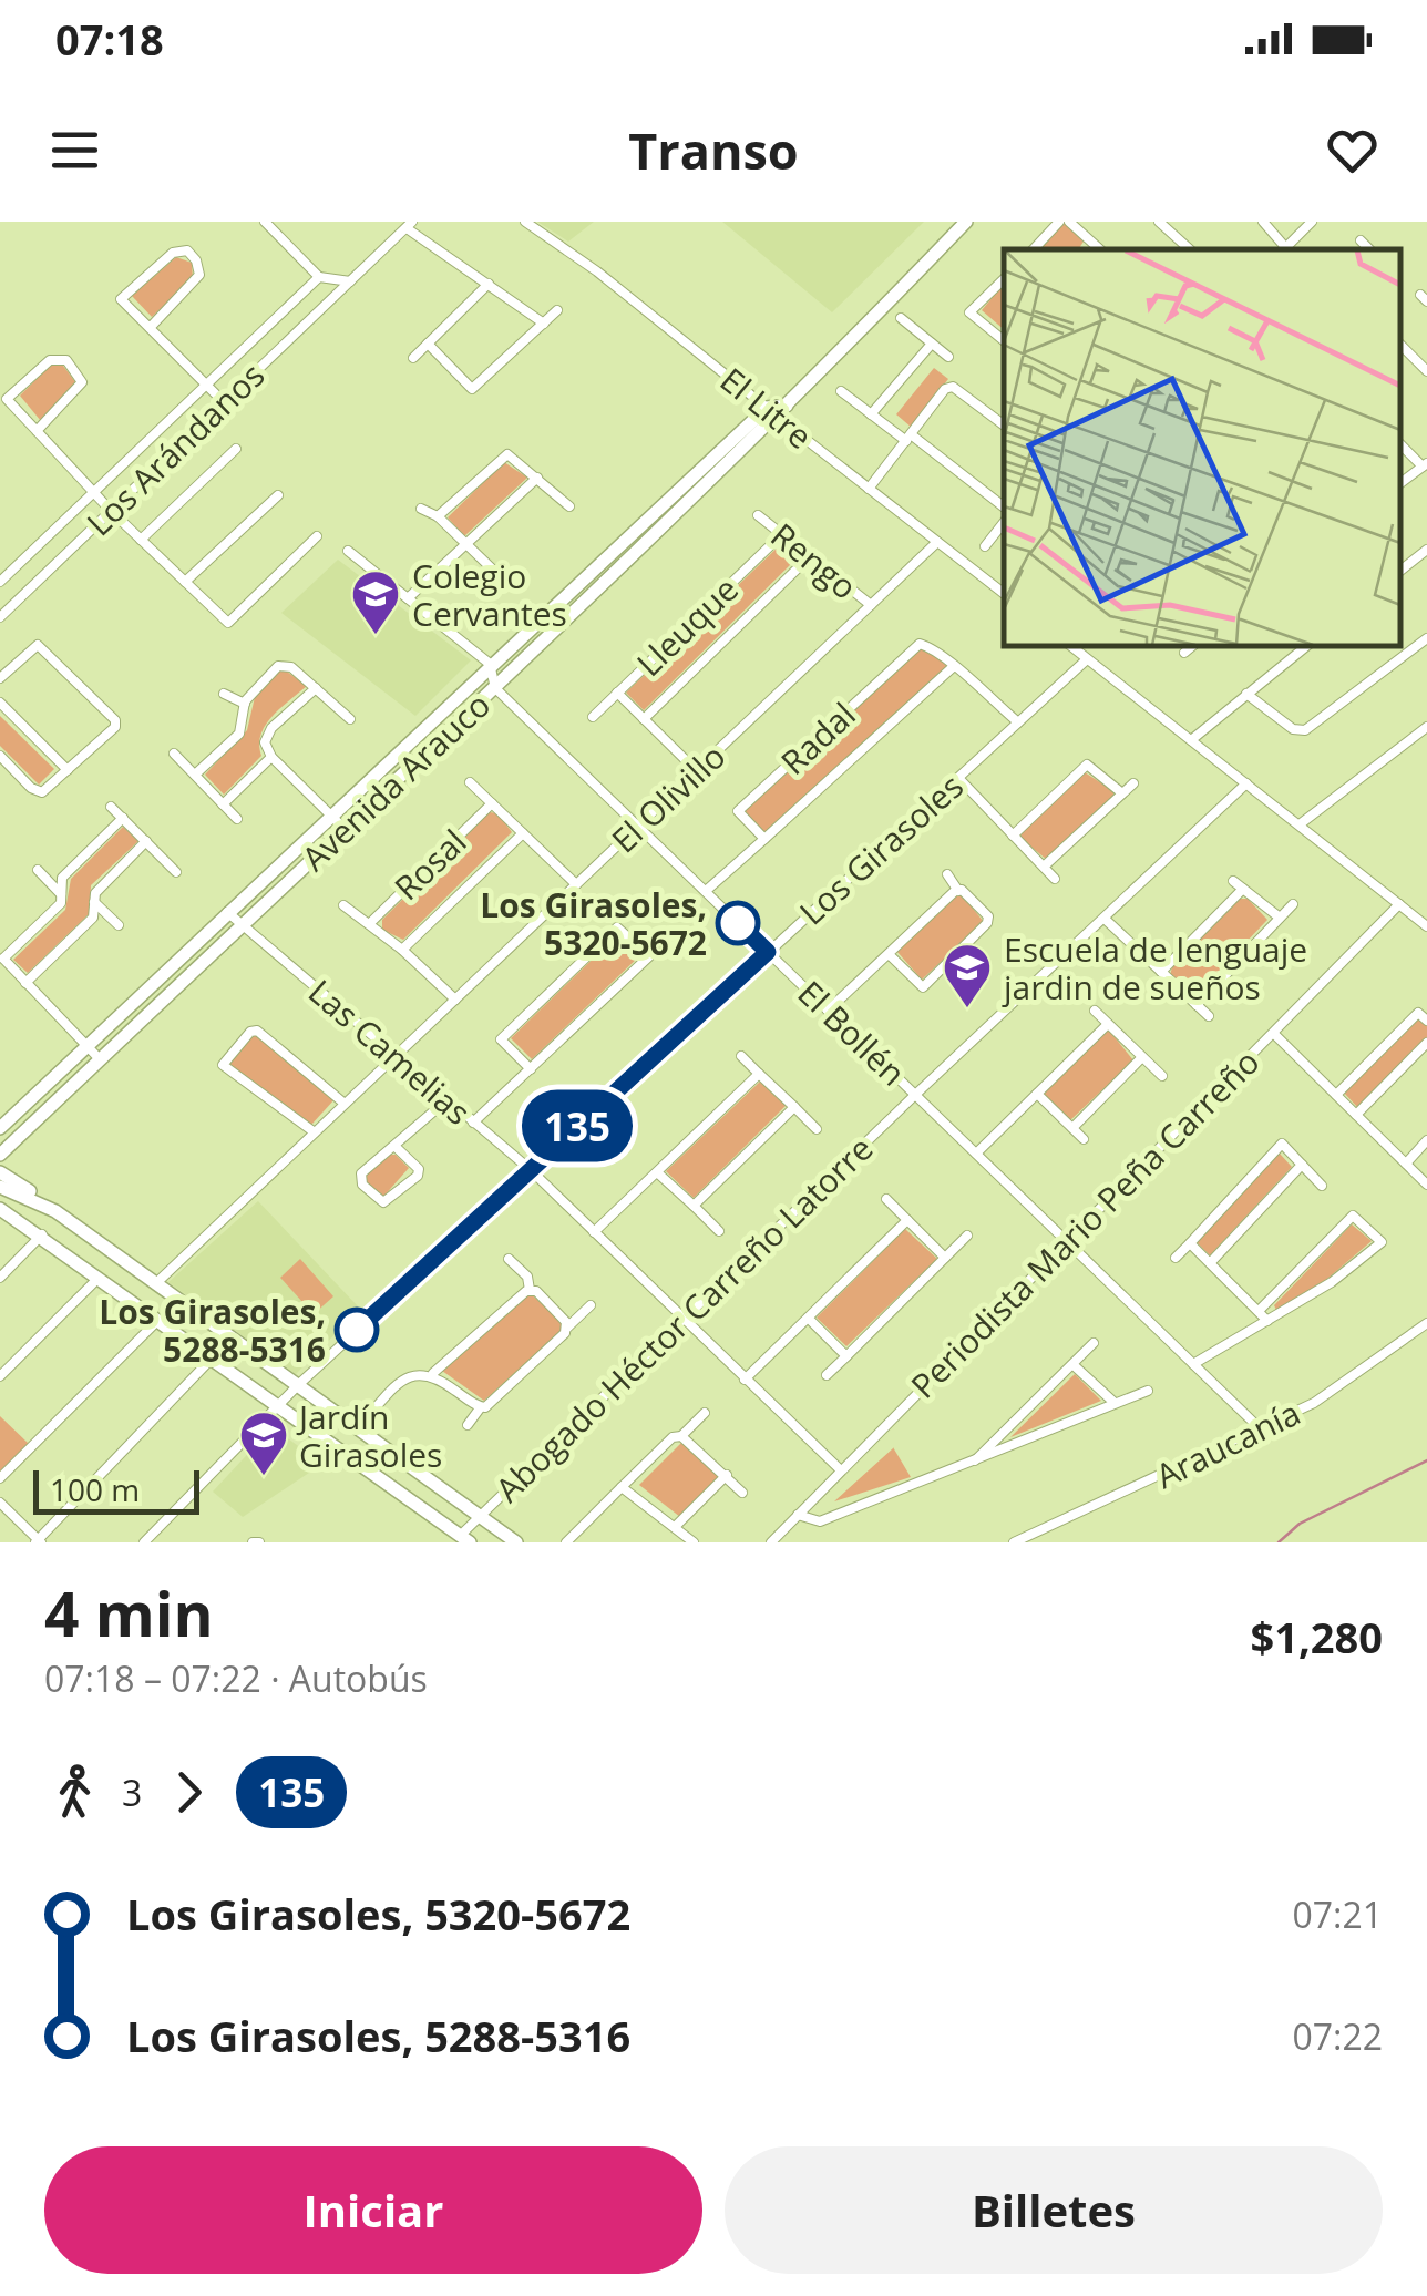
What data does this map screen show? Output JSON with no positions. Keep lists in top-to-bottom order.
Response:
{
  "streets": {
    "street": [
      "El Litre",
      "Los Arándanos",
      "Rengo",
      "Lleuque",
      "Radal",
      "Avenida Arauco",
      "El Olivillo",
      "Los Girasoles",
      "Rosal",
      "El Bollén",
      "Las Camelias",
      "Periodista Mario Peña Carreño",
      "Abogado Héctor Carreño Latorre",
      "Araucanía"
    ]
  },
  "crossings": [
    ["El Litre", "Avenida Arauco"],
    ["El Litre", "El Olivillo"],
    ["Rengo", "Lleuque"],
    ["Rengo", "El Olivillo"],
    ["Radal", "El Bollén"],
    ["Avenida Arauco", "El Bollén"],
    ["Avenida Arauco", "Las Camelias"],
    ["El Olivillo", "El Bollén"],
    ["El Olivillo", "Las Camelias"],
    ["Los Girasoles", "El Bollén"],
    ["Los Girasoles", "Las Camelias"],
    ["El Bollén", "Periodista Mario Peña Carreño"],
    ["El Bollén", "Abogado Héctor Carreño Latorre"],
    ["El Bollén", "Araucanía"],
    ["Las Camelias", "Periodista Mario Peña Carreño"],
    ["Las Camelias", "Abogado Héctor Carreño Latorre"]
  ],
  "places": {
    "school or university": ["Colegio Cervantes", "Escuela de lenguaje jardin de sueños", "Jardín Girasoles"],
    "other": ["Los Girasoles, 5320-5672", "Los Girasoles, 5288-5316"]
  },
  "lines": ["bus line 135"],
  "scale_bar": "100 m",
  "page": {
    "status": "07:18",
    "header": "Transo",
    "on_map": "135",
    "scale": "100 m",
    "heading": ["4 min", "07:18 – 07:22 · Autobús", "$1,280"],
    "legs": ["3", "135"],
    "list": [
      {
        "name": "Los Girasoles, 5320-5672",
        "value": "07:21"
      },
      {
        "name": "Los Girasoles, 5288-5316",
        "value": "07:22"
      }
    ],
    "buttons": ["Iniciar", "Billetes"]
  }
}
